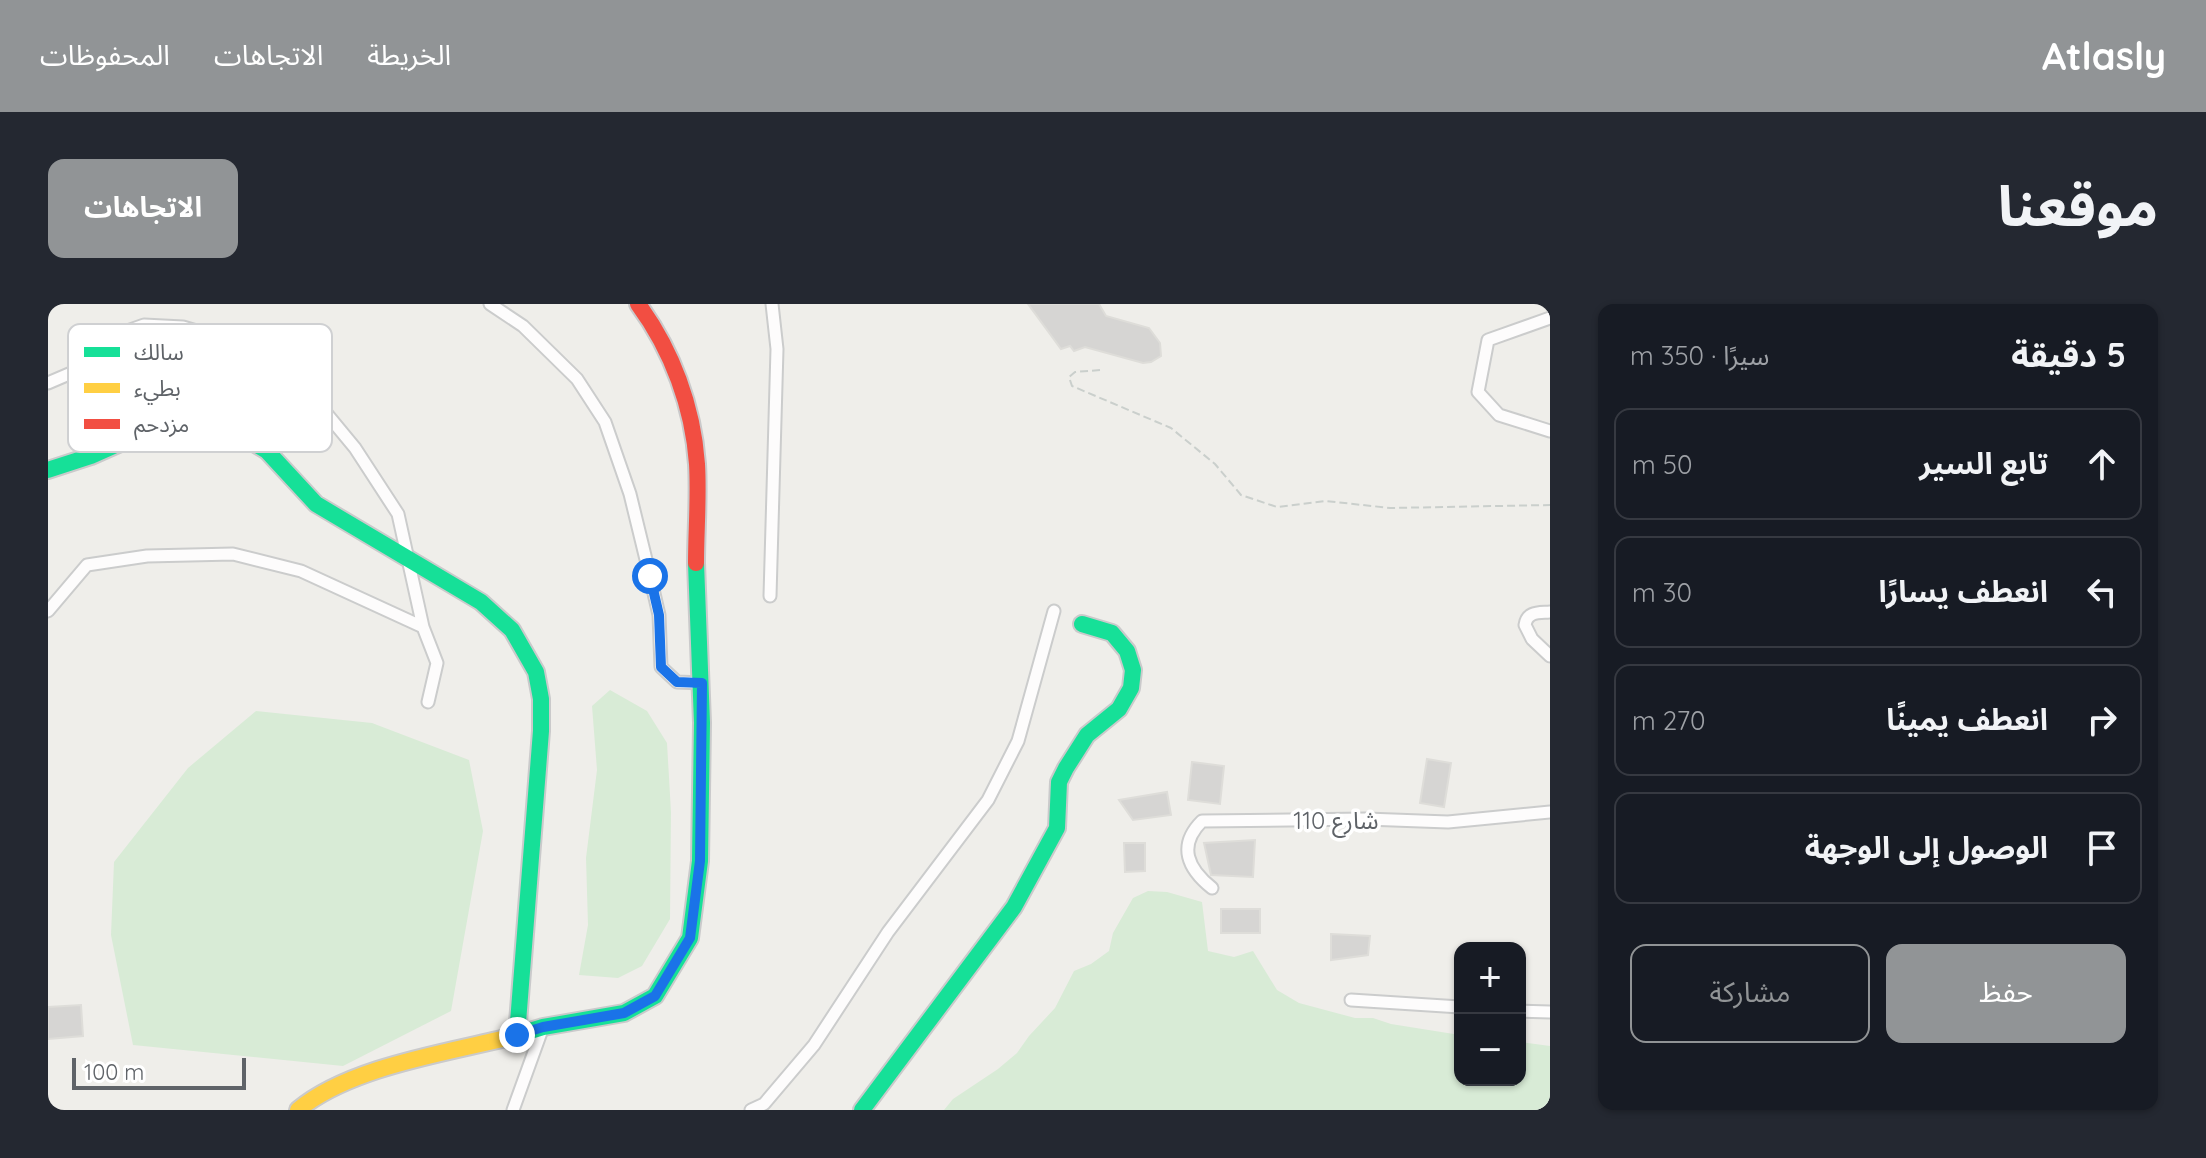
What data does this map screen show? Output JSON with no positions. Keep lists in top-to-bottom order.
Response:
{
  "streets": {
    "street": ["شارع 110"]
  },
  "legend": ["سالك", "بطيء", "مزدحم"],
  "scale_bar": "100 m",
  "page": {
    "header": "Atlasly",
    "nav": ["الخريطة", "الاتجاهات", "المحفوظات"],
    "title": "موقعنا",
    "buttons": [
      "الاتجاهات",
      ["حفظ", "مشاركة"]
    ],
    "heading": ["5 دقيقة", "سيرًا · 350 m"],
    "list": [
      ["تابع السير", "50 m"],
      ["انعطف يسارًا", "30 m"],
      ["انعطف يمينًا", "270 m"],
      "الوصول إلى الوجهة"
    ],
    "map_buttons": ["+", "−"],
    "scale": "100 m"
  }
}
